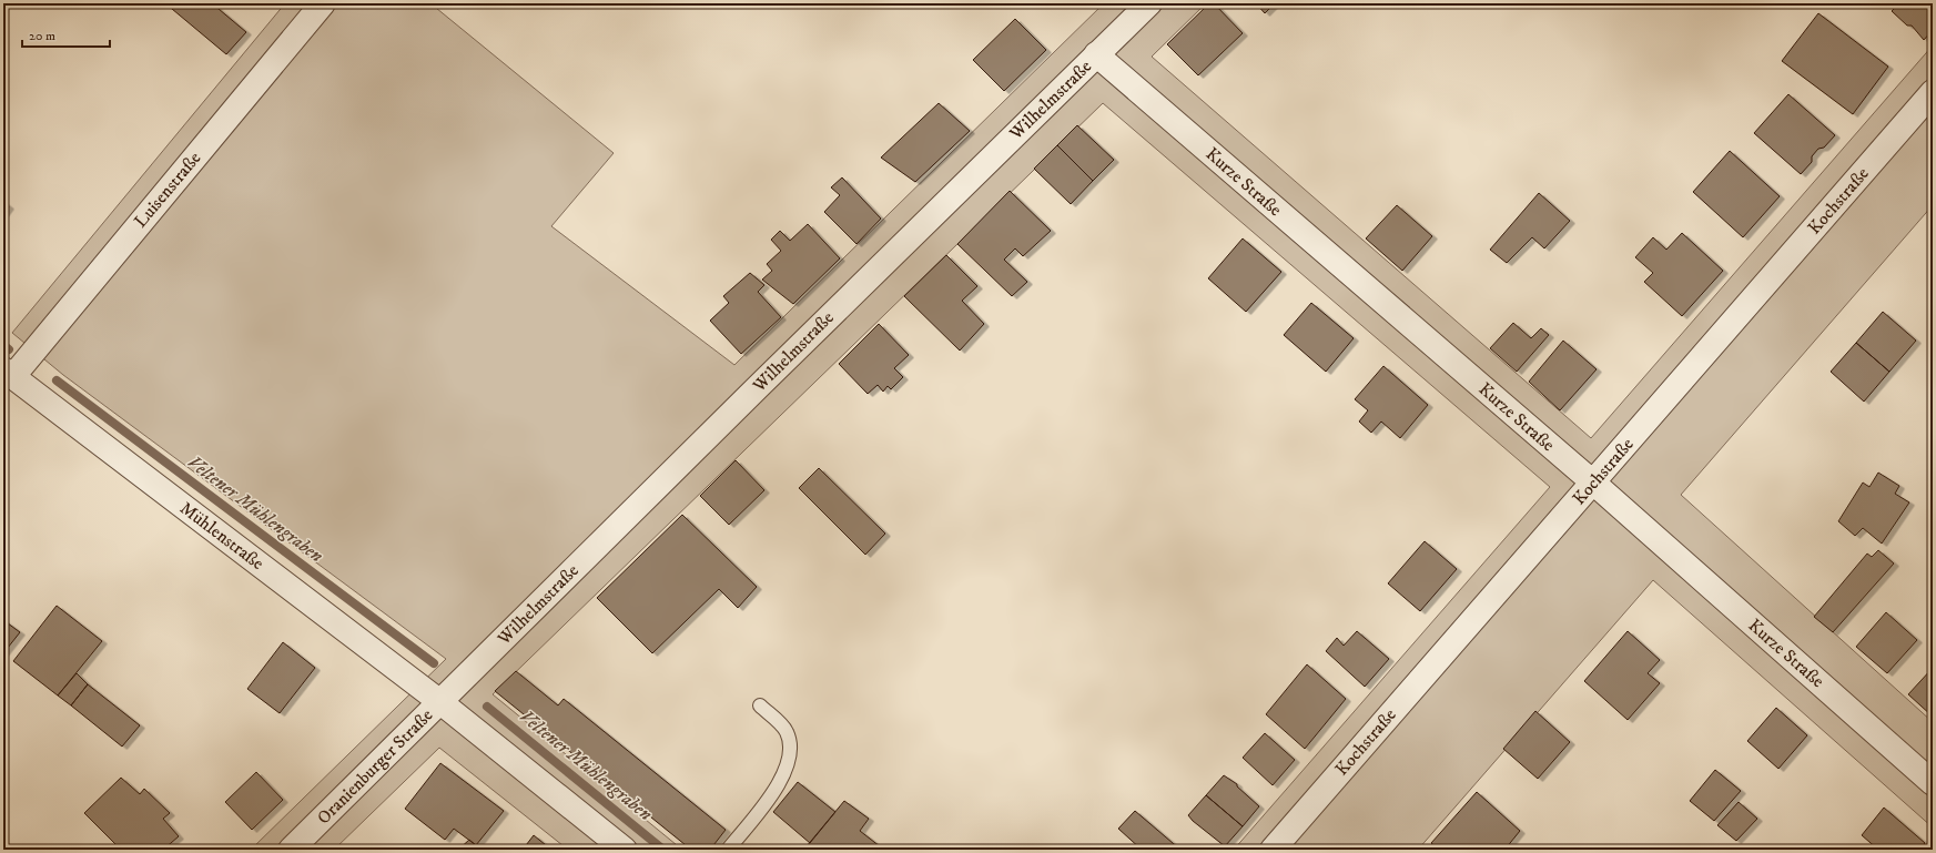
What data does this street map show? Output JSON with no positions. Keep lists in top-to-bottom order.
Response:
{
  "streets": {
    "street": [
      "Wilhelmstraße",
      "Kurze Straße",
      "Luisenstraße",
      "Kochstraße",
      "Mühlenstraße",
      "Oranienburger Straße"
    ]
  },
  "crossings": [
    ["Wilhelmstraße", "Kurze Straße"],
    ["Wilhelmstraße", "Mühlenstraße"],
    ["Wilhelmstraße", "Oranienburger Straße"],
    ["Kurze Straße", "Kochstraße"],
    ["Luisenstraße", "Mühlenstraße"],
    ["Mühlenstraße", "Oranienburger Straße"]
  ],
  "water": ["Veltener Mühlengraben"],
  "scale_bar": "20 m"
}
